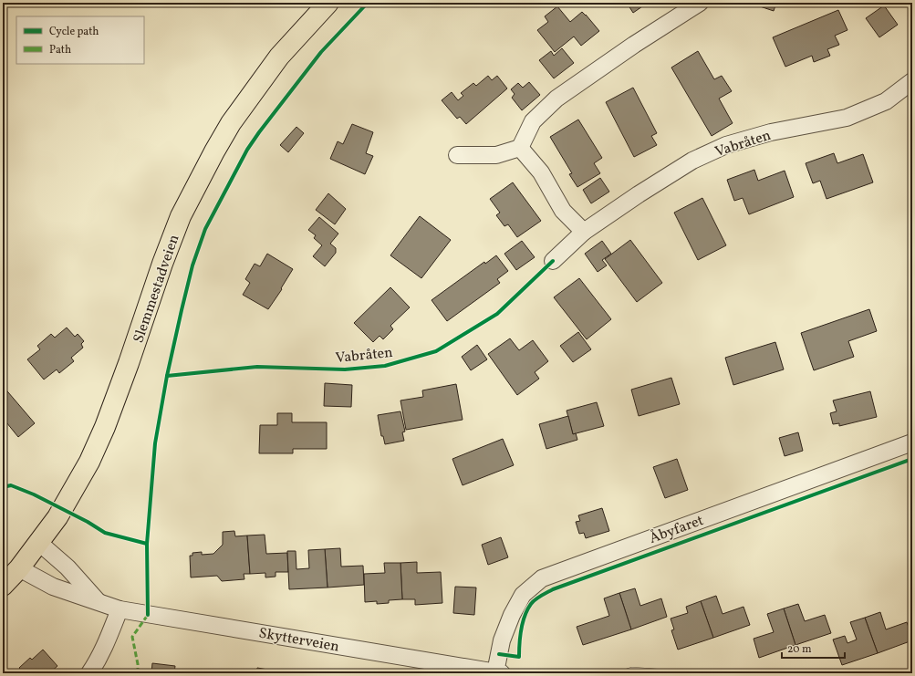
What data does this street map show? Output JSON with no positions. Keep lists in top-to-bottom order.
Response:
{
  "streets": {
    "main road": ["Slemmestadveien"],
    "street": ["Vabråten", "Åbyfaret", "Skytterveien"]
  },
  "crossings": [
    ["Slemmestadveien", "Skytterveien"],
    ["Åbyfaret", "Skytterveien"]
  ],
  "legend": ["Cycle path", "Path"],
  "scale_bar": "20 m"
}
